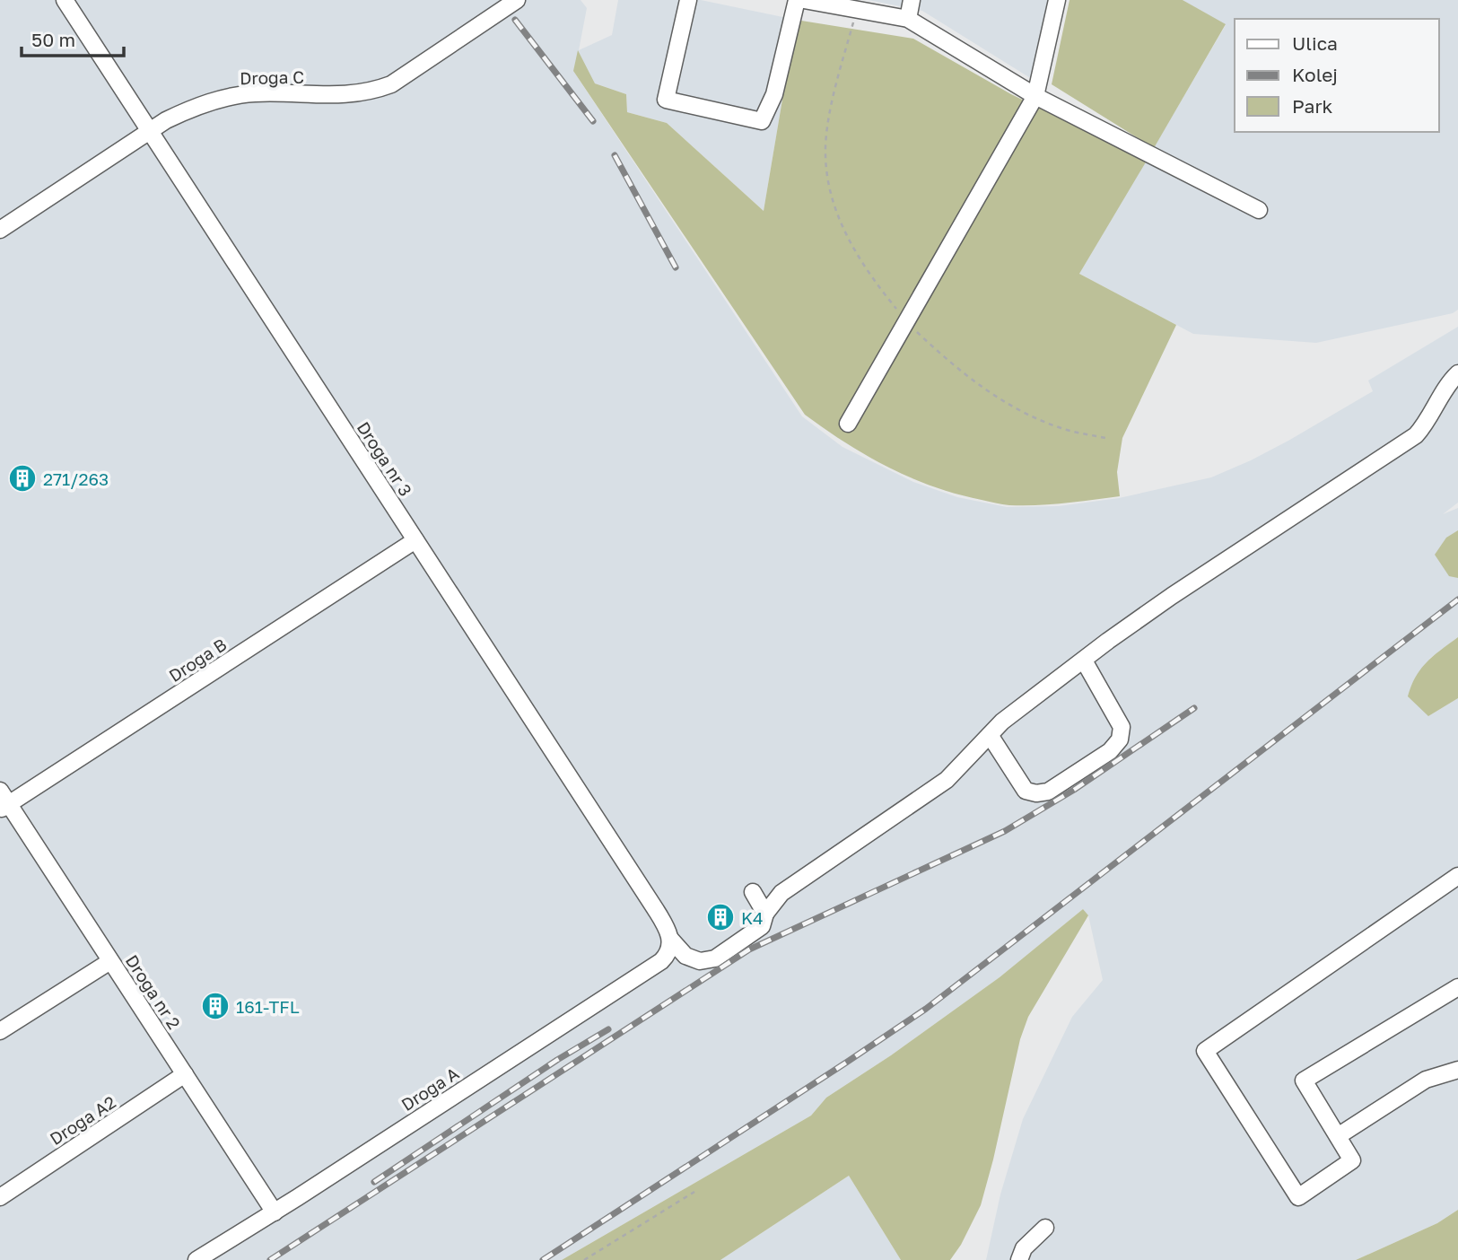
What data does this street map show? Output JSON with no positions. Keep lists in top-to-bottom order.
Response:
{
  "streets": {
    "street": [
      "Droga C",
      "Droga nr 3",
      "Droga B",
      "Droga nr 2",
      "Droga A",
      "Droga A2"
    ]
  },
  "crossings": [
    ["Droga C", "Droga nr 3"],
    ["Droga nr 3", "Droga B"],
    ["Droga nr 3", "Droga A"],
    ["Droga B", "Droga nr 2"],
    ["Droga nr 2", "Droga A"],
    ["Droga nr 2", "Droga A2"]
  ],
  "places": {
    "building": ["271/263", "K4", "161-TFL"]
  },
  "legend": ["Ulica", "Kolej", "Park"],
  "scale_bar": "50 m"
}
